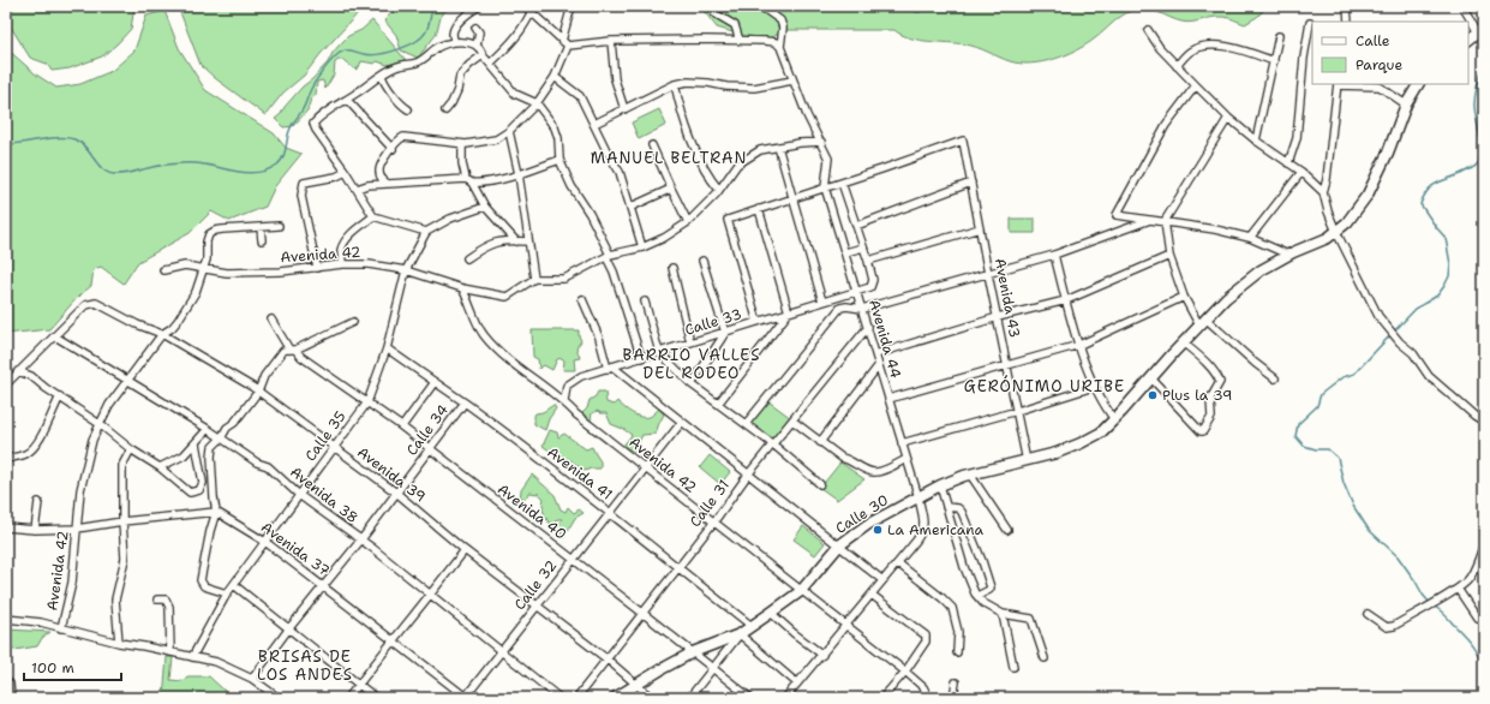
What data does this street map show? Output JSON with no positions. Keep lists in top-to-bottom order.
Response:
{
  "streets": {
    "main road": ["Calle 30"],
    "street": [
      "Avenida 42",
      "Avenida 43",
      "Calle 33",
      "Avenida 44",
      "Calle 34",
      "Calle 35",
      "Avenida 41",
      "Avenida 39",
      "Avenida 38",
      "Calle 31",
      "Avenida 40",
      "Avenida 37",
      "Calle 32"
    ]
  },
  "crossings": [
    ["Avenida 42", "Calle 33"],
    ["Avenida 42", "Calle 34"],
    ["Avenida 42", "Calle 35"],
    ["Avenida 42", "Avenida 39"],
    ["Avenida 42", "Avenida 38"],
    ["Avenida 42", "Calle 31"],
    ["Avenida 42", "Calle 30"],
    ["Avenida 42", "Calle 32"],
    ["Avenida 43", "Calle 30"],
    ["Calle 33", "Avenida 44"],
    ["Avenida 44", "Calle 31"],
    ["Avenida 44", "Calle 30"],
    ["Calle 34", "Avenida 41"],
    ["Calle 34", "Avenida 39"],
    ["Calle 34", "Avenida 38"],
    ["Calle 34", "Avenida 40"],
    ["Calle 34", "Avenida 37"],
    ["Calle 35", "Avenida 41"],
    ["Calle 35", "Avenida 39"],
    ["Calle 35", "Avenida 38"],
    ["Calle 35", "Avenida 40"],
    ["Calle 35", "Avenida 37"],
    ["Avenida 41", "Calle 31"],
    ["Avenida 41", "Calle 30"],
    ["Avenida 41", "Calle 32"],
    ["Avenida 39", "Avenida 38"],
    ["Avenida 39", "Calle 31"],
    ["Avenida 39", "Calle 30"],
    ["Avenida 39", "Calle 32"],
    ["Avenida 38", "Calle 32"],
    ["Calle 31", "Avenida 40"],
    ["Avenida 40", "Calle 30"],
    ["Avenida 40", "Calle 32"],
    ["Avenida 37", "Calle 32"]
  ],
  "districts": [
    "MANUEL BELTRAN",
    "BARRIO VALLES DEL RODEO",
    "GERÓNIMO URIBE",
    "BRISAS DE LOS ANDES"
  ],
  "places": ["Plus la 39", "La Americana"],
  "legend": ["Calle", "Parque"],
  "scale_bar": "100 m"
}
